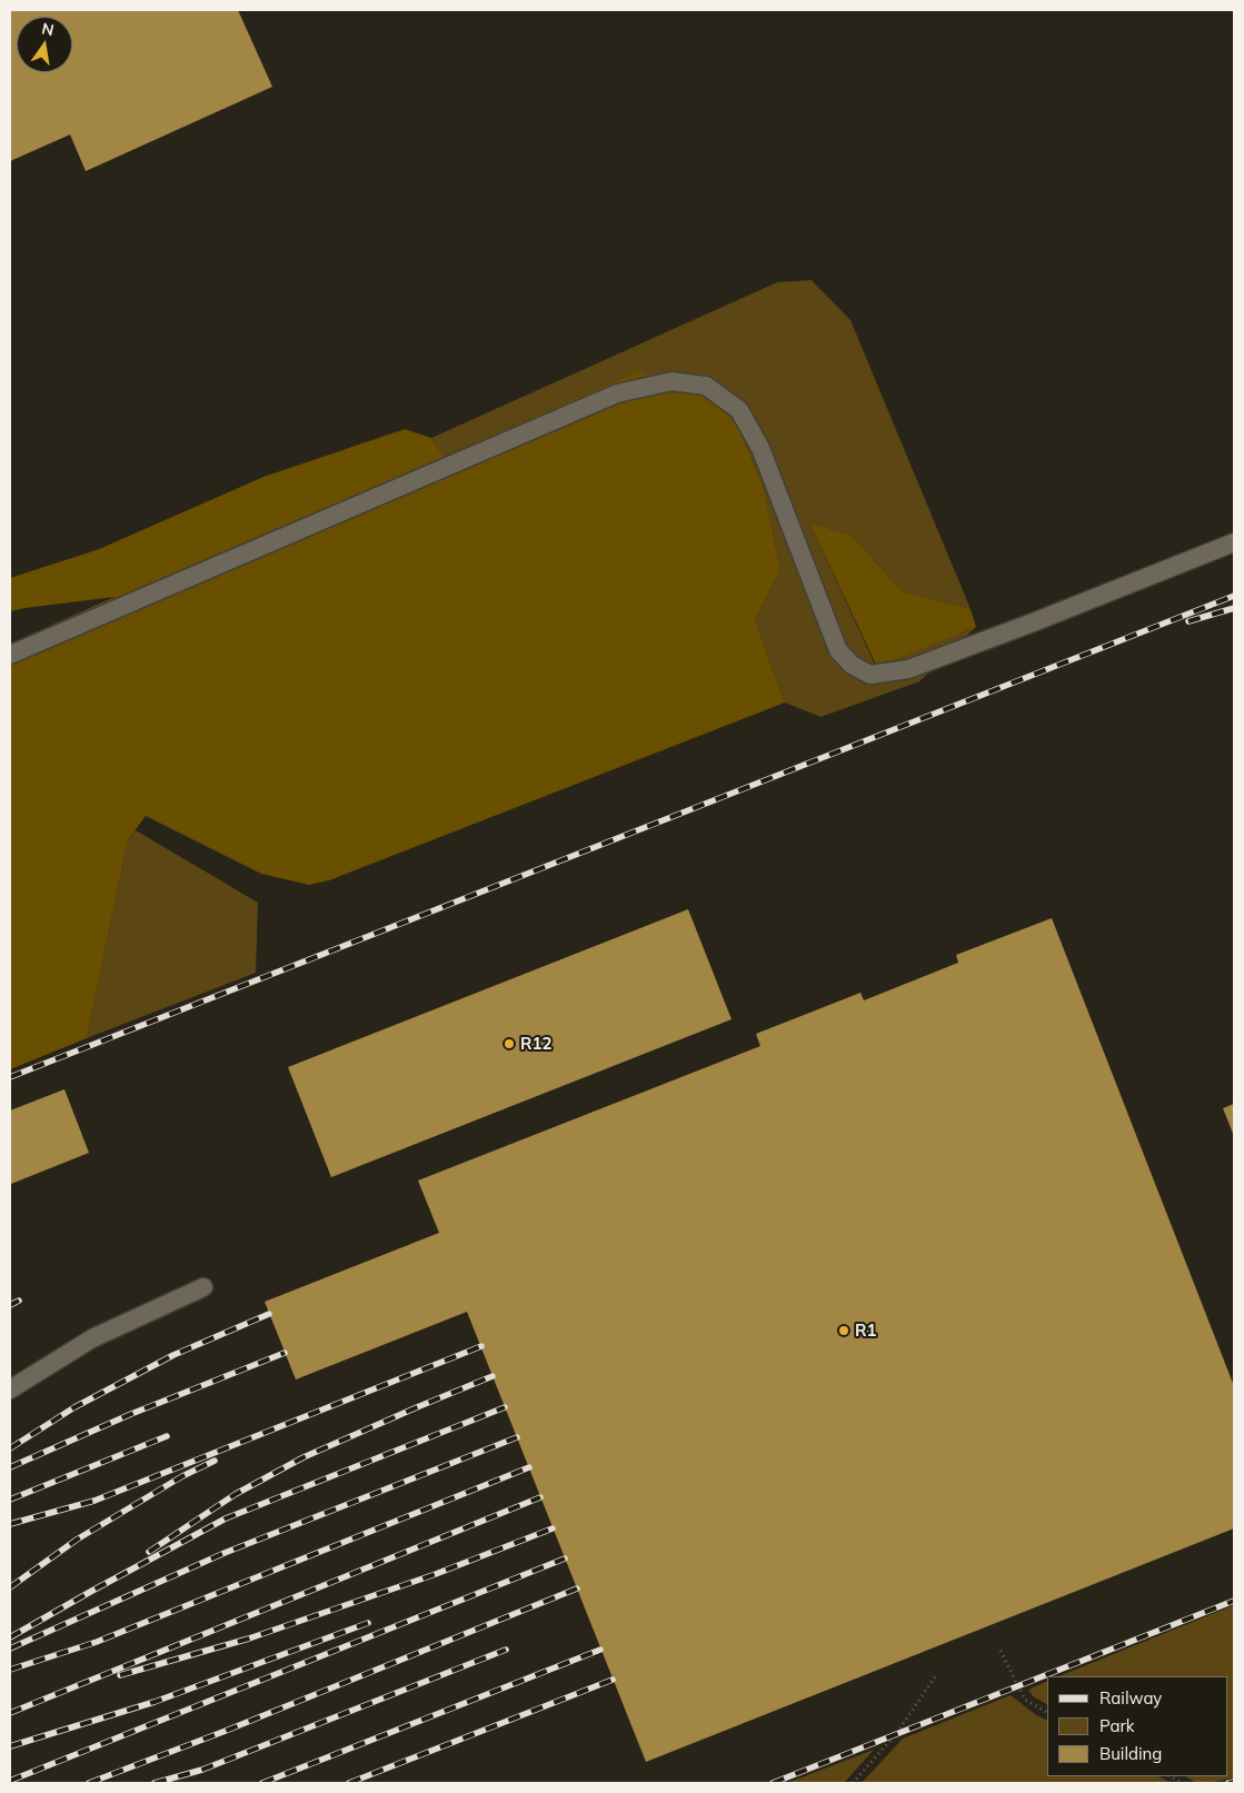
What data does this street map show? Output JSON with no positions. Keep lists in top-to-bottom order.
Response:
{
  "places": ["R12", "R1"],
  "legend": ["Railway", "Park", "Building"],
  "north": "top"
}
